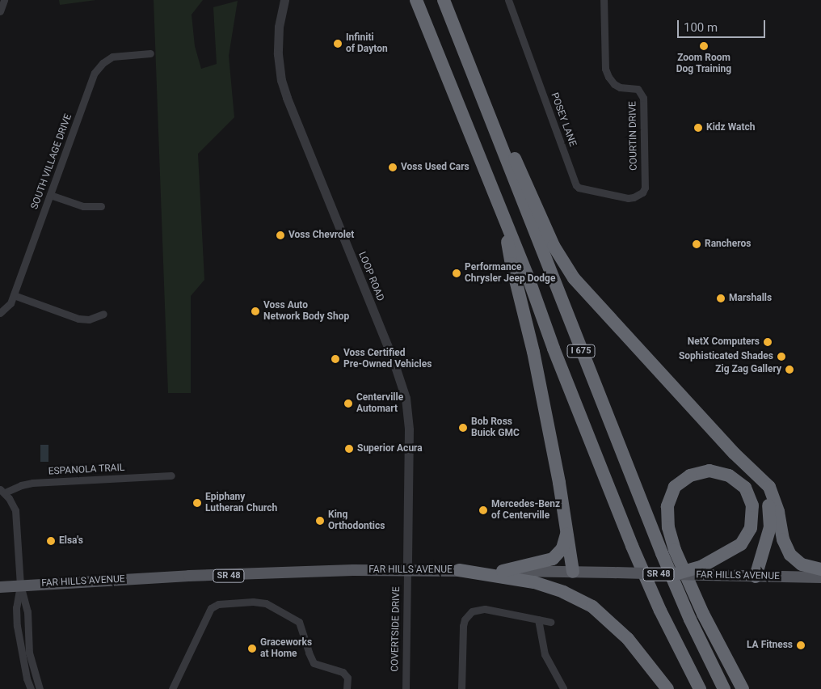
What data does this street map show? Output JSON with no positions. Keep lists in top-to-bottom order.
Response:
{
  "streets": {
    "highway": ["I 675"],
    "main road": ["FAR HILLS AVENUE", "SR 48"],
    "street": [
      "POSEY LANE",
      "COURTIN DRIVE",
      "SOUTH VILLAGE DRIVE",
      "LOOP ROAD",
      "ESPANOLA TRAIL",
      "COVERTSIDE DRIVE"
    ]
  },
  "crossings": [
    ["POSEY LANE", "COURTIN DRIVE"],
    ["LOOP ROAD", "FAR HILLS AVENUE"],
    ["LOOP ROAD", "COVERTSIDE DRIVE"],
    ["FAR HILLS AVENUE", "COVERTSIDE DRIVE"]
  ],
  "places": [
    "Infiniti of Dayton",
    "Zoom Room Dog Training",
    "Kidz Watch",
    "Voss Used Cars",
    "Voss Chevrolet",
    "Rancheros",
    "Performance Chrysler Jeep Dodge",
    "Marshalls",
    "Voss Auto Network Body Shop",
    "NetX Computers",
    "Sophisticated Shades",
    "Voss Certified Pre-Owned Vehicles",
    "Zig Zag Gallery",
    "Centerville Automart",
    "Bob Ross Buick GMC",
    "Superior Acura",
    "Epiphany Lutheran Church",
    "Mercedes-Benz of Centerville",
    "King Orthodontics",
    "Elsa's",
    "LA Fitness",
    "Graceworks at Home"
  ],
  "scale_bar": "100 m"
}
